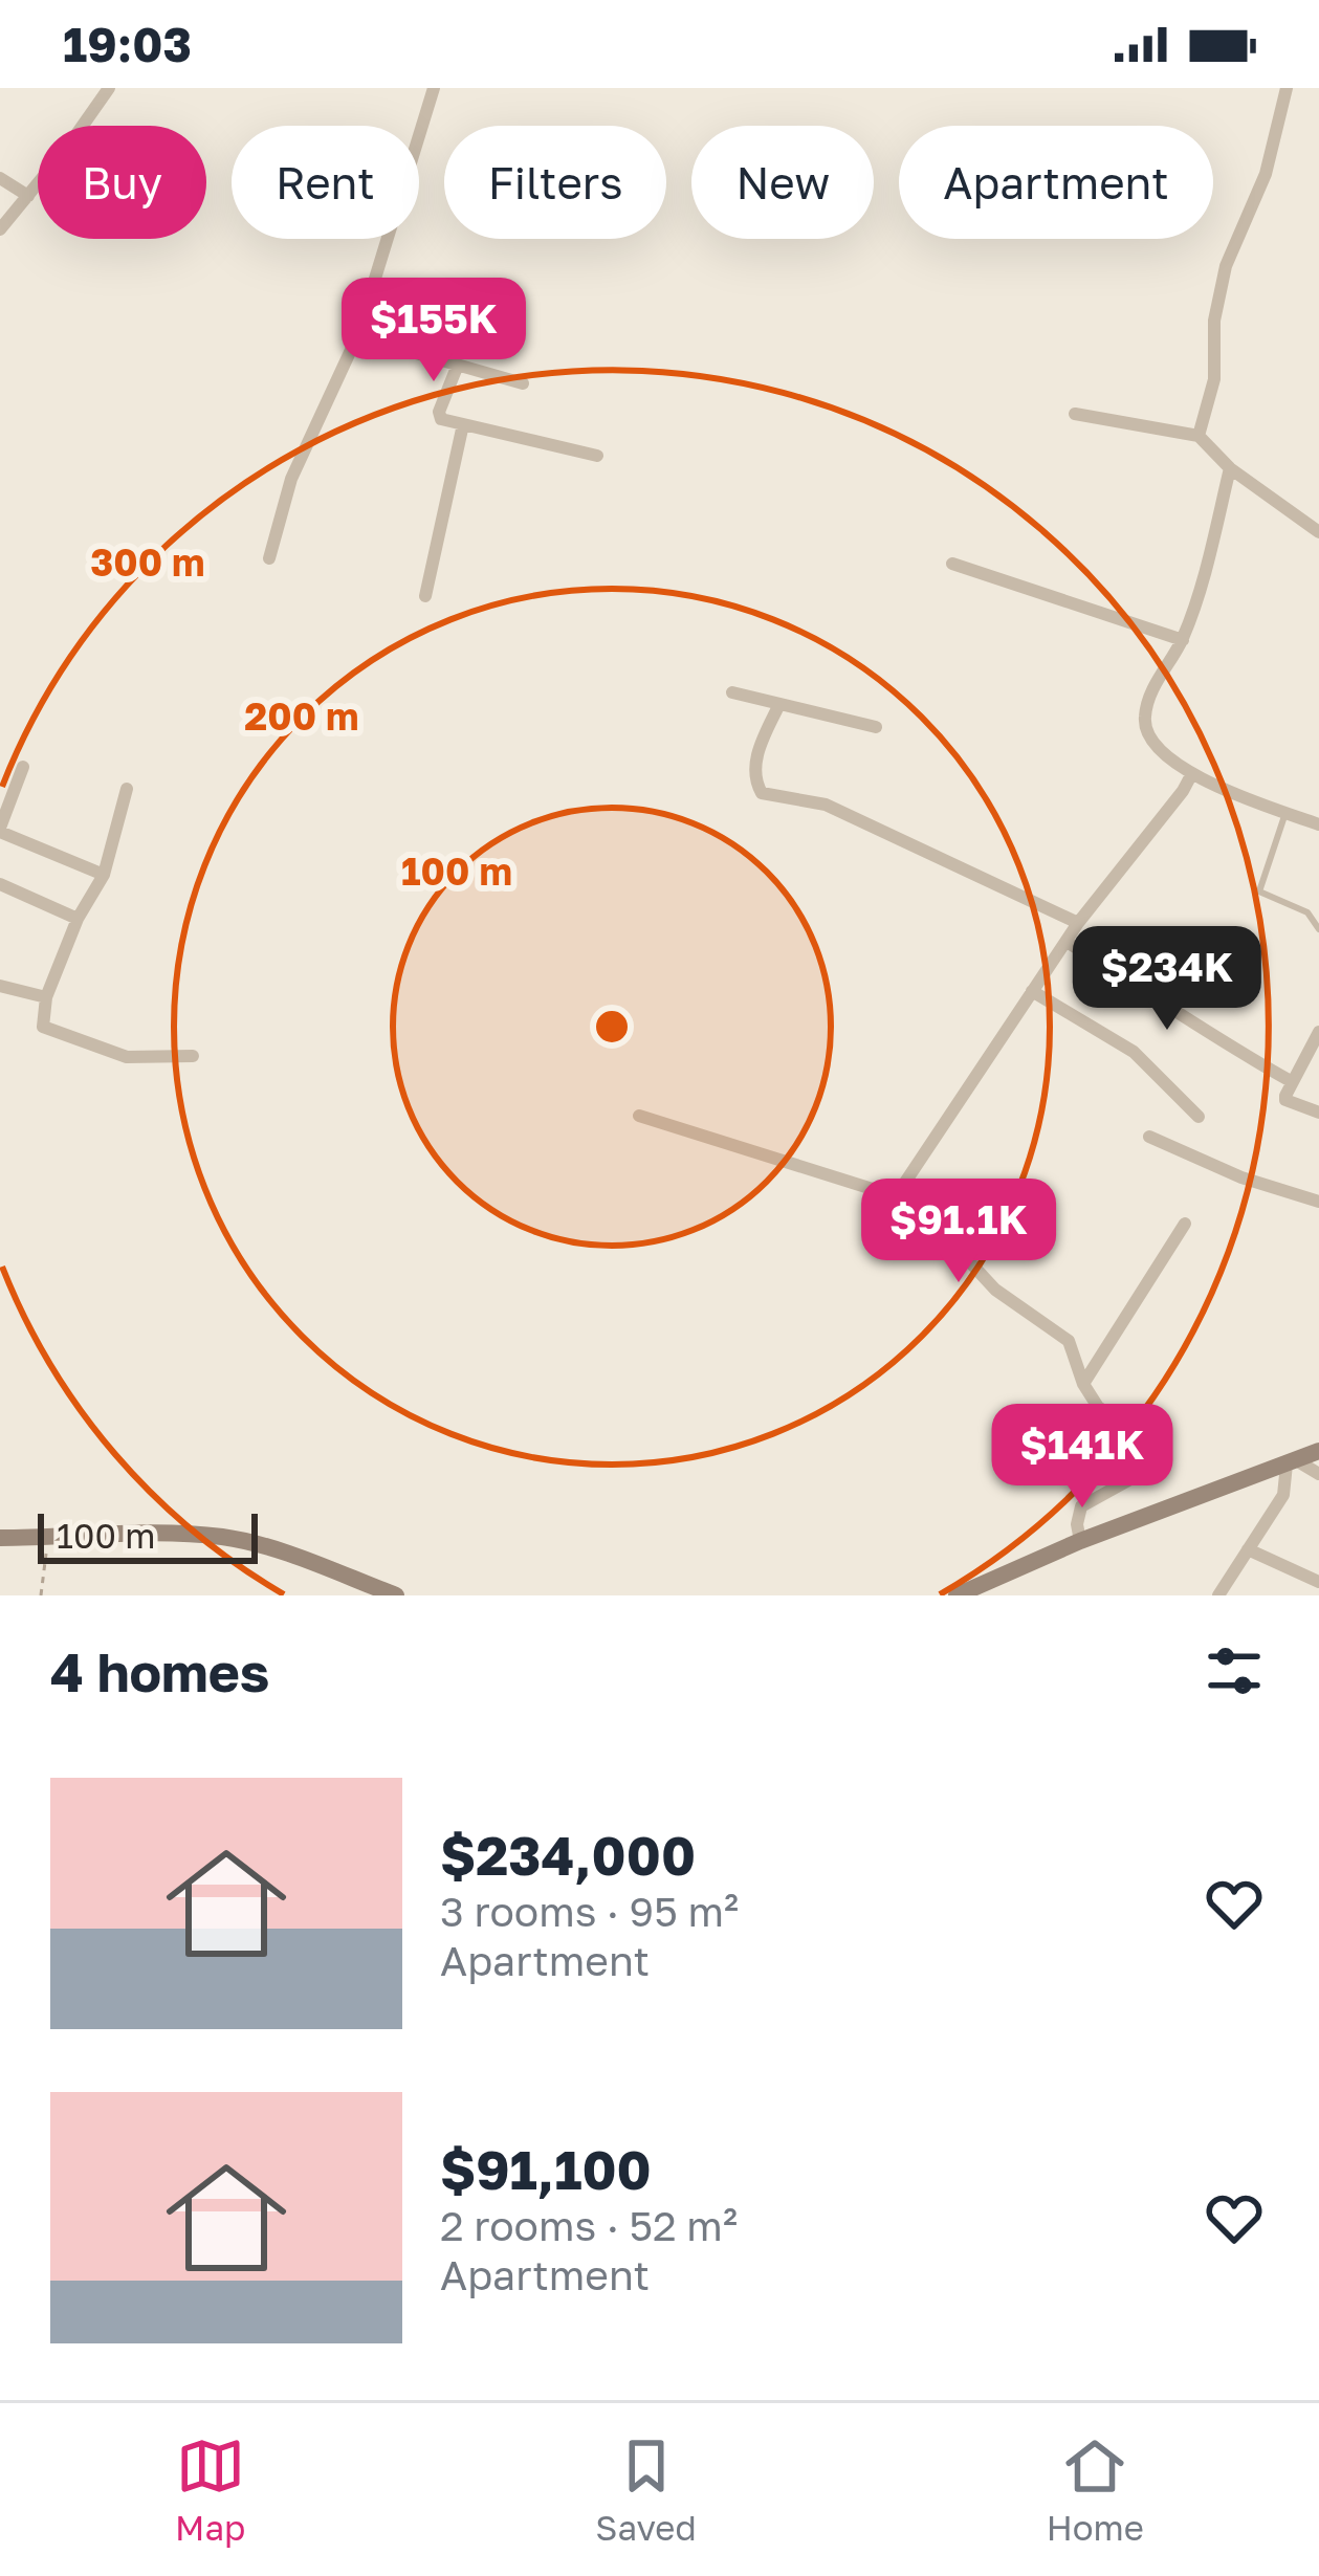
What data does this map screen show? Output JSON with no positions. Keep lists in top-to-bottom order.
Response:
{
  "scale_bar": "100 m",
  "page": {
    "status": "19:03",
    "chip": [
      "Buy",
      "Rent",
      "Filters",
      "New",
      "Apartment"
    ],
    "price": [
      "$155K",
      "$234K",
      "$91.1K",
      "$141K"
    ],
    "scale": "100 m",
    "heading": "4 homes",
    "list": [
      {
        "name": "$234,000",
        "note": "3 rooms · 95 m² · Apartment"
      },
      {
        "name": "$91,100",
        "note": "2 rooms · 52 m² · Apartment"
      }
    ],
    "tabs": ["Map", "Saved", "Home"]
  },
  "rings": ["300 m", "200 m", "100 m"]
}
